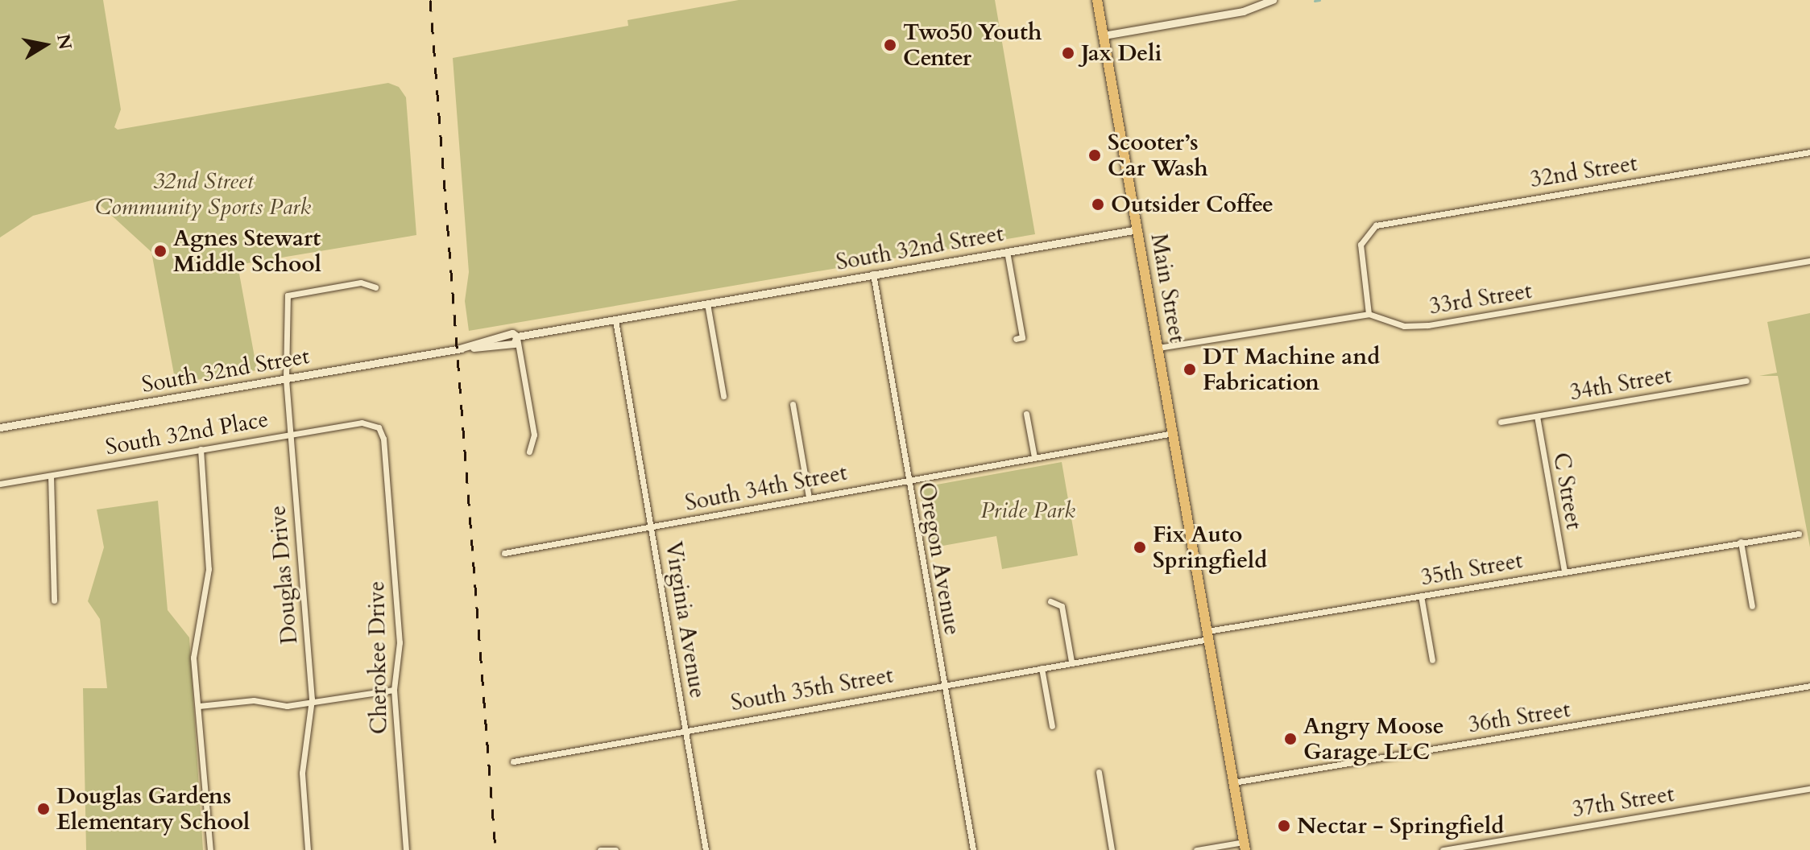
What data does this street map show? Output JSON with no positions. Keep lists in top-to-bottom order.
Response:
{
  "streets": {
    "main road": ["Main Street"],
    "street": [
      "32nd Street",
      "South 32nd Street",
      "33rd Street",
      "34th Street",
      "South 32nd Place",
      "South 34th Street",
      "C Street",
      "Oregon Avenue",
      "35th Street",
      "Douglas Drive",
      "Virginia Avenue",
      "Cherokee Drive",
      "South 35th Street",
      "36th Street",
      "37th Street"
    ]
  },
  "crossings": [
    ["32nd Street", "33rd Street"],
    ["South 32nd Street", "Main Street"],
    ["South 32nd Street", "Oregon Avenue"],
    ["South 32nd Street", "Douglas Drive"],
    ["South 32nd Street", "Virginia Avenue"],
    ["Main Street", "33rd Street"],
    ["Main Street", "South 34th Street"],
    ["Main Street", "35th Street"],
    ["Main Street", "South 35th Street"],
    ["Main Street", "36th Street"],
    ["34th Street", "C Street"],
    ["South 32nd Place", "Douglas Drive"],
    ["South 32nd Place", "Cherokee Drive"],
    ["South 34th Street", "Oregon Avenue"],
    ["South 34th Street", "Virginia Avenue"],
    ["C Street", "35th Street"],
    ["Oregon Avenue", "South 35th Street"],
    ["35th Street", "South 35th Street"],
    ["Virginia Avenue", "South 35th Street"]
  ],
  "parks": ["32nd Street Community Sports Park", "Pride Park"],
  "places": [
    "Two50 Youth Center",
    "Jax Deli",
    "Scooter’s Car Wash",
    "Outsider Coffee",
    "Agnes Stewart Middle School",
    "DT Machine and Fabrication",
    "Fix Auto Springfield",
    "Angry Moose Garage LLC",
    "Douglas Gardens Elementary School",
    "Nectar - Springfield"
  ],
  "north": "right"
}
